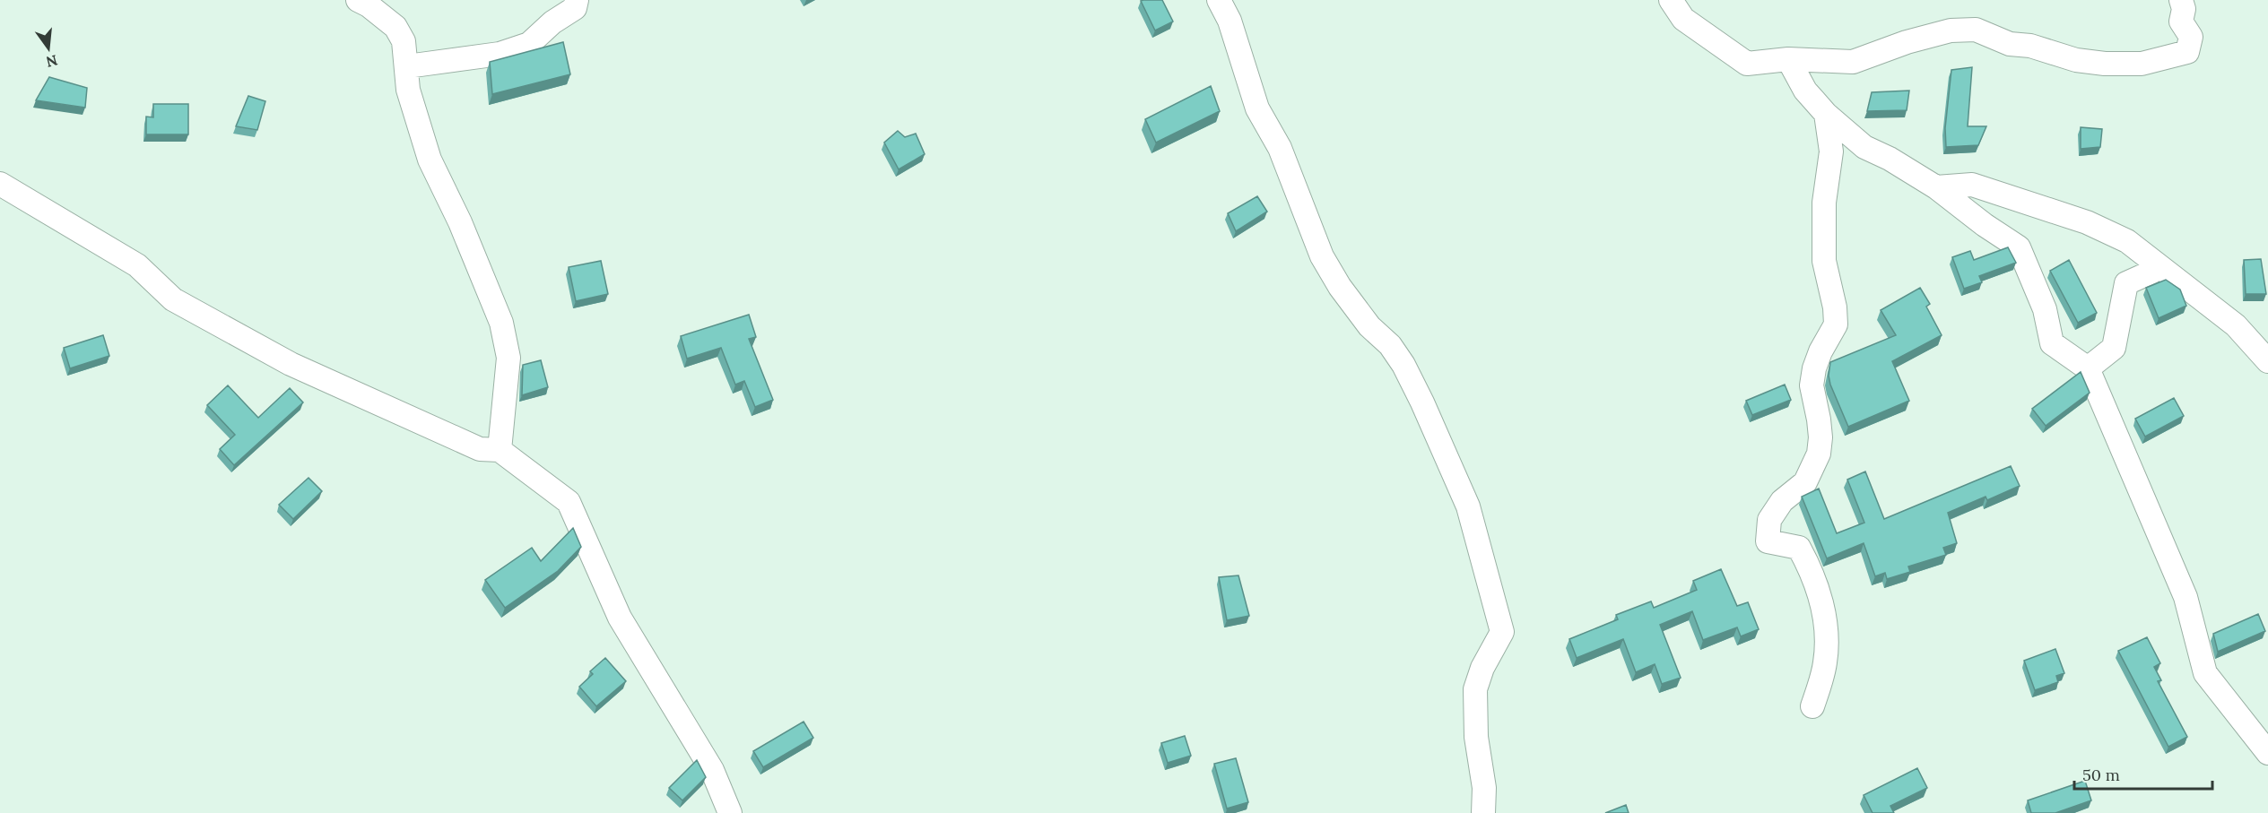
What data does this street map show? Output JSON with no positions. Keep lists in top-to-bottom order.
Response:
{
  "scale_bar": "50 m",
  "north": "bottom"
}
